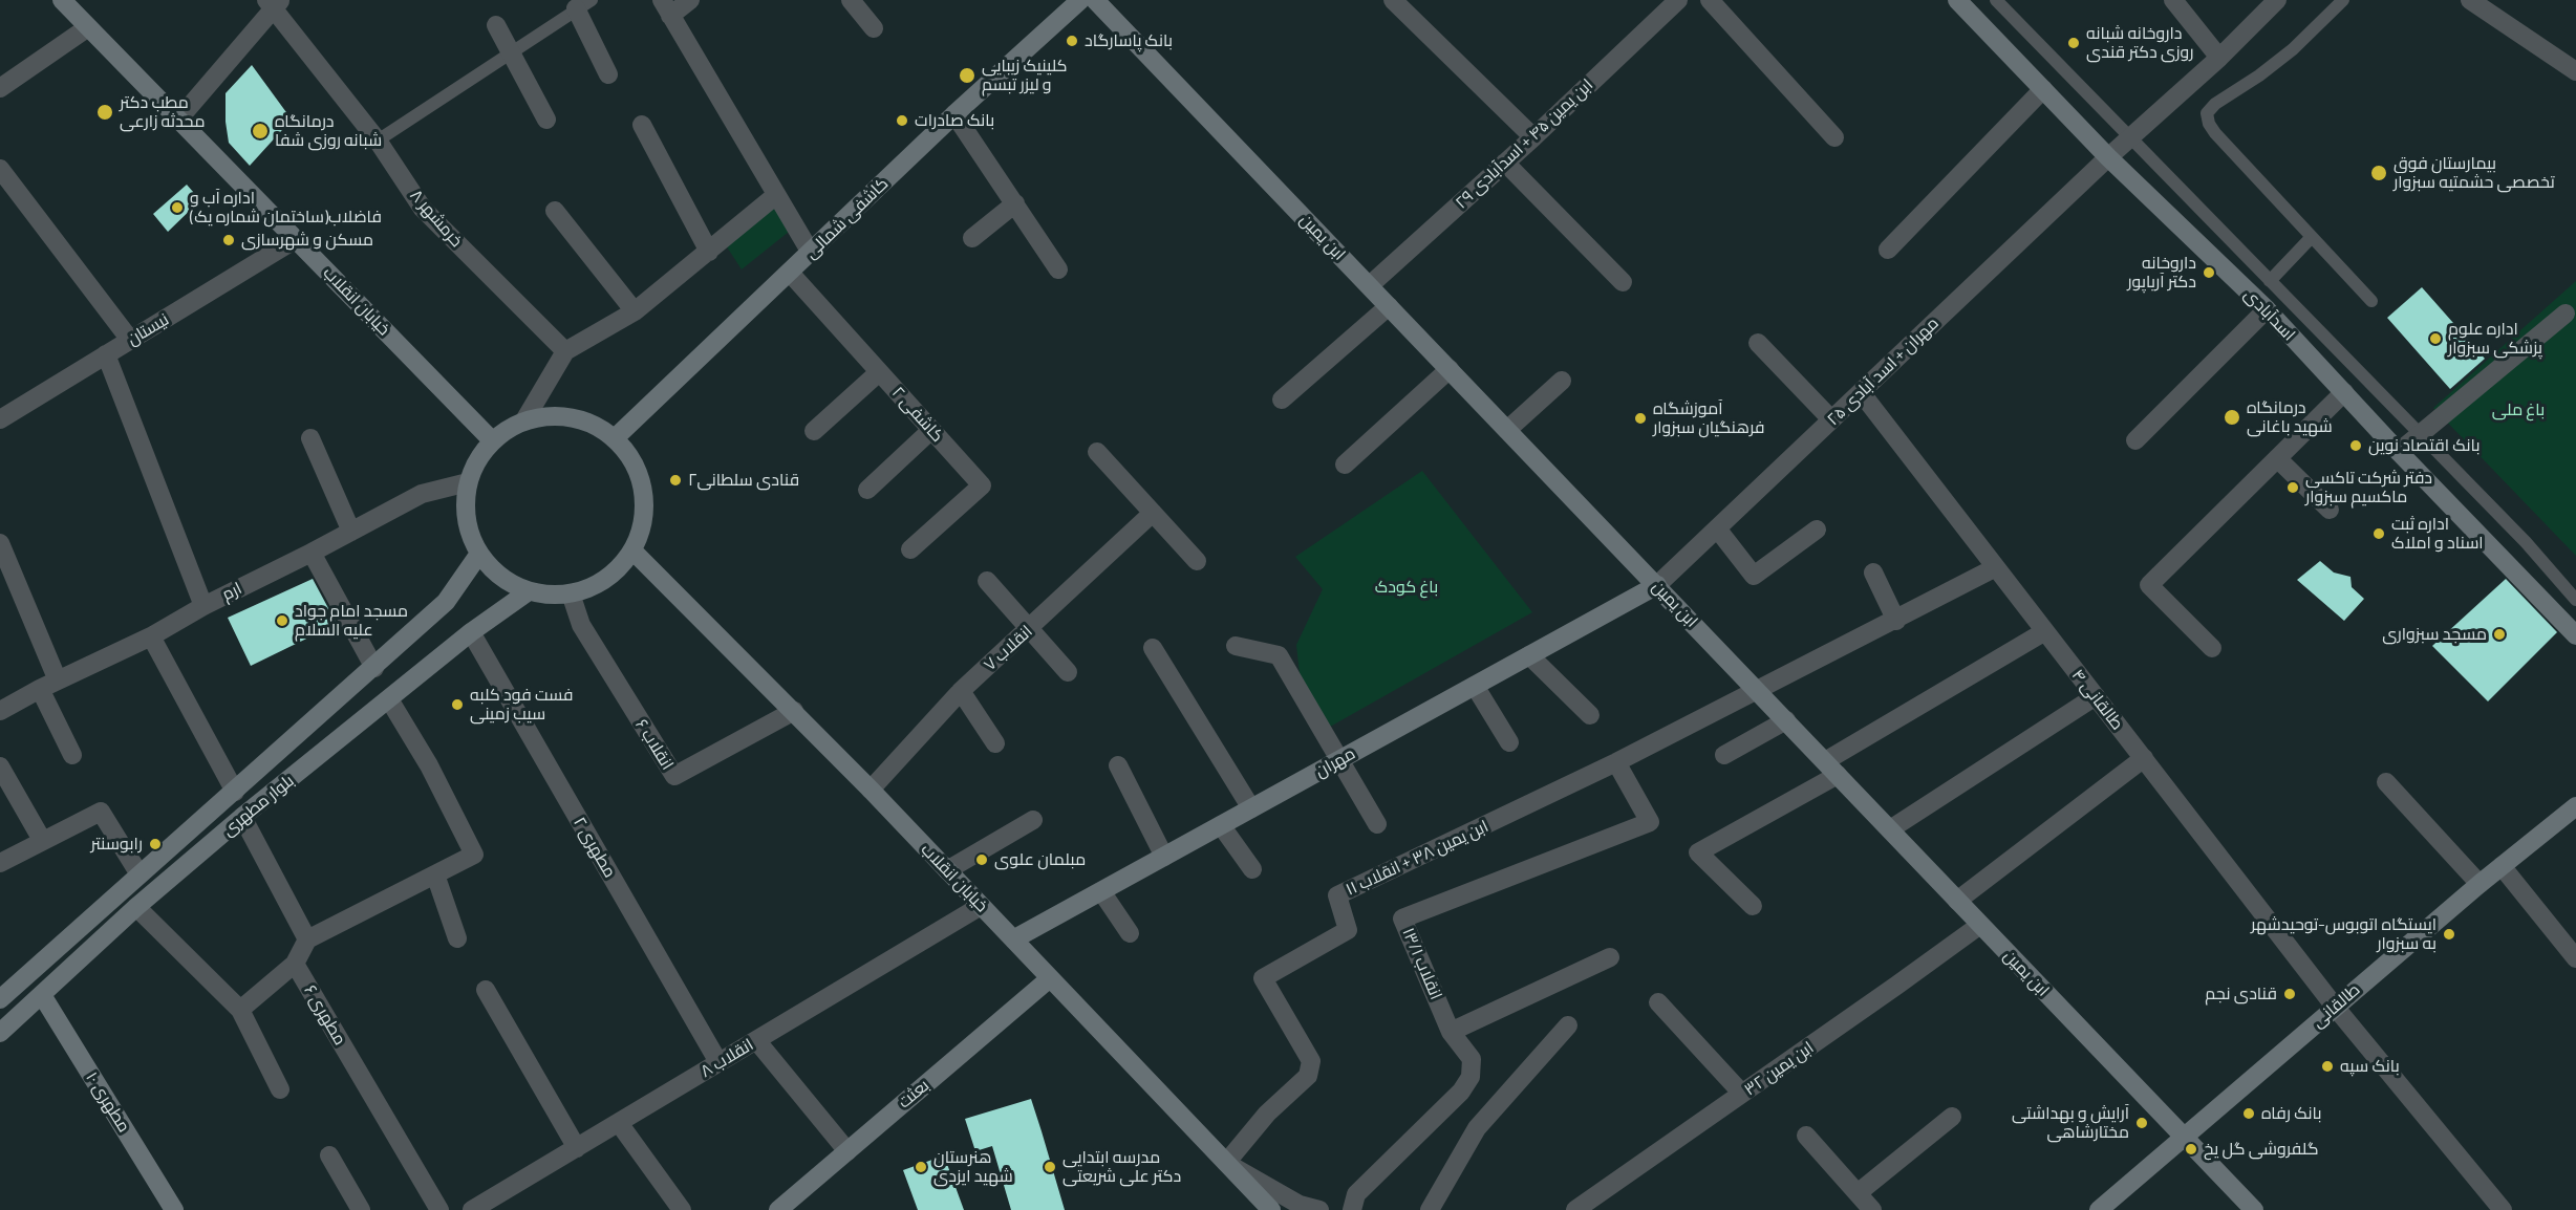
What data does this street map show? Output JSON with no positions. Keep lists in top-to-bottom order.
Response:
{
  "streets": {
    "main road": [
      "کاشفی شمالی",
      "ابن یمین",
      "خیابان انقلاب",
      "اسدآبادی",
      "مهران",
      "بلوار مطهری",
      "طالقانی",
      "بعثت",
      "مطهری ۱۰"
    ],
    "street": [
      "ابن یمین ۴۵ + اسدآبادی ۲۹",
      "خرمشهر ۸",
      "نیستان",
      "مهران + اسد آبادی ۲۵",
      "کاشفی ۲",
      "ارم",
      "انقلاب ۷",
      "طالقانی ۴",
      "انقلاب ۶",
      "مطهری ۲",
      "ابن یمین ۳۸ + انقلاب ۱۱",
      "انقلاب ۱۳/۱",
      "مطهری ۶",
      "انقلاب ۸",
      "ابن یمین ۳۲"
    ]
  },
  "crossings": [
    ["ابن یمین ۴۵ + اسدآبادی ۲۹", "ابن یمین"],
    ["کاشفی شمالی", "خیابان انقلاب"],
    ["کاشفی شمالی", "کاشفی ۲"],
    ["کاشفی شمالی", "ارم"],
    ["کاشفی شمالی", "انقلاب ۶"],
    ["کاشفی شمالی", "بلوار مطهری"],
    ["ابن یمین", "مهران + اسد آبادی ۲۵"],
    ["ابن یمین", "مهران"],
    ["ابن یمین", "ابن یمین ۳۸ + انقلاب ۱۱"],
    ["ابن یمین", "طالقانی"],
    ["ابن یمین", "ابن یمین ۳۲"],
    ["خیابان انقلاب", "نیستان"],
    ["خیابان انقلاب", "ارم"],
    ["خیابان انقلاب", "انقلاب ۷"],
    ["خیابان انقلاب", "انقلاب ۶"],
    ["خیابان انقلاب", "مهران"],
    ["خیابان انقلاب", "بلوار مطهری"],
    ["خیابان انقلاب", "ابن یمین ۳۸ + انقلاب ۱۱"],
    ["خیابان انقلاب", "انقلاب ۸"],
    ["خیابان انقلاب", "بعثت"],
    ["اسدآبادی", "مهران + اسد آبادی ۲۵"],
    ["مهران + اسد آبادی ۲۵", "طالقانی ۴"],
    ["مهران + اسد آبادی ۲۵", "مهران"],
    ["ارم", "انقلاب ۶"],
    ["ارم", "بلوار مطهری"],
    ["طالقانی ۴", "ابن یمین ۳۸ + انقلاب ۱۱"],
    ["طالقانی ۴", "طالقانی"],
    ["انقلاب ۶", "بلوار مطهری"],
    ["بلوار مطهری", "مطهری ۲"],
    ["بلوار مطهری", "مطهری ۱۰"],
    ["مطهری ۲", "انقلاب ۸"],
    ["ابن یمین ۳۸ + انقلاب ۱۱", "انقلاب ۱۳/۱"]
  ],
  "parks": ["باغ ملی", "باغ کودک"],
  "places": [
    "بانک پاسارگاد",
    "داروخانه شبانه روزی دکتر قندی",
    "کلینیک زیبایی و لیزر تبسم",
    "مطب دکتر محدثه زارعی",
    "بانک صادرات",
    "درمانگاه شبانه روزی شفا",
    "بیمارستان فوق تخصصی حشمتیه سبزوار",
    "اداره آب و فاضلاب(ساختمان شماره یک)",
    "مسکن و شهرسازی",
    "داروخانه دکتر آریاپور",
    "اداره علوم پزشکی سبزوار",
    "درمانگاه شهید باغانی",
    "آموزشگاه فرهنگیان سبزوار",
    "بانک اقتصاد نوین",
    "قنادی سلطانی۲",
    "دفتر شرکت تاکسی ماکسیم سبزوار",
    "اداره ثبت اسناد و املاک",
    "مسجد امام جواد علیه السلام",
    "مسجد سبزواری",
    "فست فود کلبه سیب زمینی",
    "رابوسنتر",
    "مبلمان علوی",
    "ایستگاه اتوبوس-توحیدشهر به سبزوار",
    "قنادی نجم",
    "بانک سپه",
    "بانک رفاه",
    "آرایش و بهداشتی مختارشاهی",
    "گلفروشی گل یخ",
    "هنرستان شهید ایزدی",
    "مدرسه ابتدایی دکتر علی شریعتی"
  ]
}
